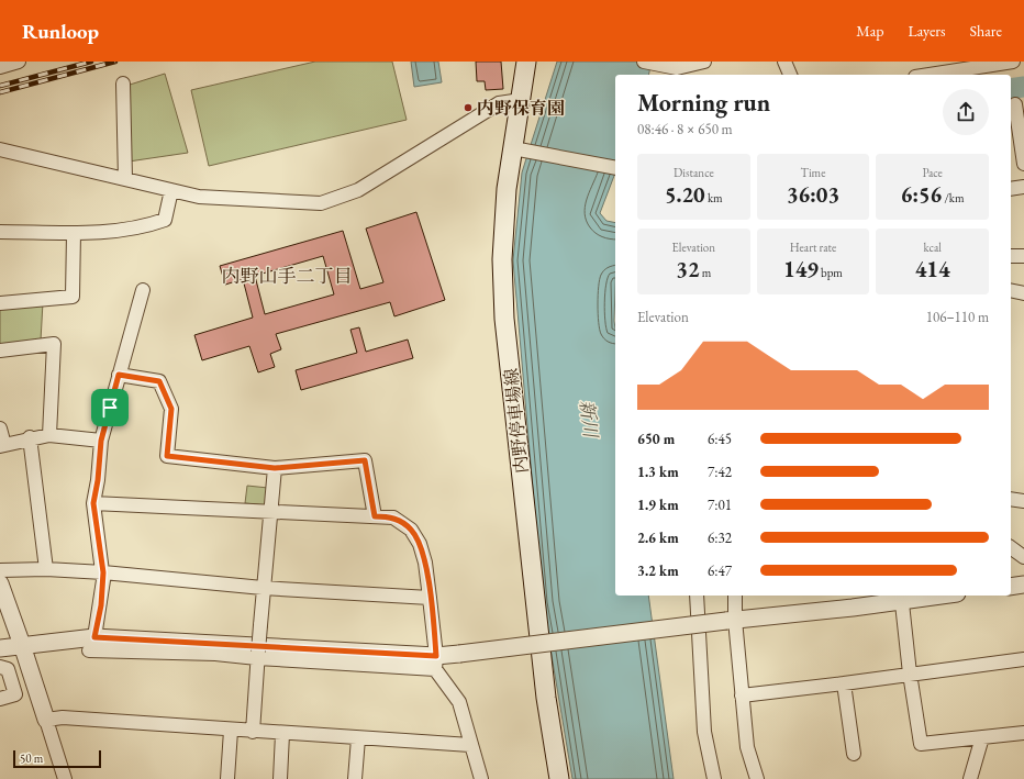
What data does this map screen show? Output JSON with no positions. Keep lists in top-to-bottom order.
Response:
{
  "streets": {
    "main road": ["内野停車場線"]
  },
  "districts": ["内野山手二丁目"],
  "water": ["新川"],
  "places": ["内野保育園"],
  "scale_bar": "50 m",
  "page": {
    "header": "Runloop",
    "nav": ["Map", "Layers", "Share"],
    "heading": ["Morning run", "08:46 · 8 × 650 m"],
    "stats": [
      ["Distance", "5.20 km"],
      ["Time", "36:03"],
      ["Pace", "6:56 /km"],
      ["Elevation", "32 m"],
      ["Heart rate", "149 bpm"],
      ["kcal", "414"]
    ],
    "chart": ["Elevation", "106–110 m"],
    "list": [
      {
        "name": "650 m",
        "note": "6:45"
      },
      {
        "name": "1.3 km",
        "note": "7:42"
      },
      {
        "name": "1.9 km",
        "note": "7:01"
      },
      {
        "name": "2.6 km",
        "note": "6:32"
      },
      {
        "name": "3.2 km",
        "note": "6:47"
      }
    ],
    "scale": "50 m"
  }
}
